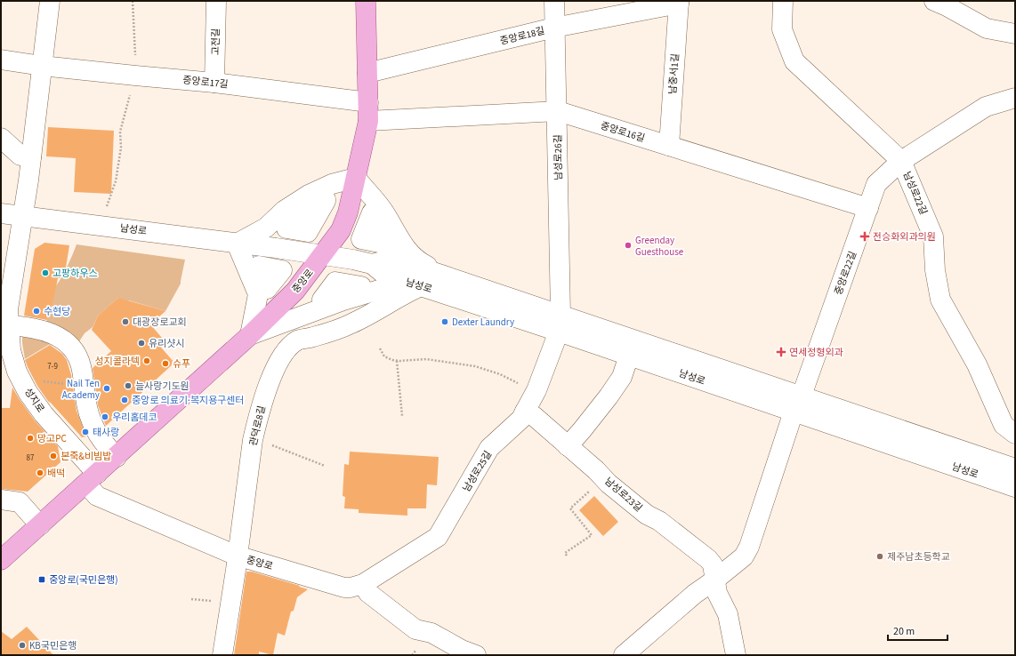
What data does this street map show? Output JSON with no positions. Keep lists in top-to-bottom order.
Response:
{
  "streets": {
    "main road": ["중앙로"],
    "street": [
      "중앙로18길",
      "고전길",
      "남중서1길",
      "중앙로17길",
      "중앙로16길",
      "남성로26길",
      "남성로22길",
      "남성로",
      "중앙로22길",
      "성지로",
      "관덕로8길",
      "남성로25길",
      "남성로23길"
    ]
  },
  "crossings": [
    ["중앙로18길", "남중서1길"],
    ["중앙로18길", "남성로26길"],
    ["중앙로18길", "중앙로"],
    ["고전길", "중앙로17길"],
    ["남중서1길", "중앙로16길"],
    ["중앙로17길", "중앙로16길"],
    ["중앙로17길", "중앙로"],
    ["중앙로17길", "성지로"],
    ["중앙로16길", "남성로26길"],
    ["중앙로16길", "중앙로22길"],
    ["중앙로16길", "중앙로"],
    ["남성로26길", "남성로"],
    ["남성로26길", "남성로25길"],
    ["남성로22길", "중앙로22길"],
    ["남성로", "중앙로22길"],
    ["남성로", "중앙로"],
    ["남성로", "성지로"],
    ["남성로", "관덕로8길"],
    ["남성로", "남성로25길"],
    ["중앙로", "성지로"],
    ["중앙로", "관덕로8길"],
    ["중앙로", "남성로25길"],
    ["남성로25길", "남성로23길"]
  ],
  "places": {
    "health": ["전승화외과의원", "연세정형외과"],
    "other": [
      "Greenday Guesthouse",
      "고팡하우스",
      "수현당",
      "대광장로교회",
      "Dexter Laundry",
      "유리샷시",
      "성지콜라텍",
      "슈푸",
      "늘사랑기도원",
      "Nail Ten Academy",
      "중앙로 의료기·복지용구센터",
      "우리홈데코",
      "태사랑",
      "망고PC",
      "본죽&비빔밥",
      "배떡",
      "제주남초등학교",
      "KB국민은행"
    ],
    "transit": ["중앙로(국민은행)"]
  },
  "house_numbers": ["7-9", "87"],
  "scale_bar": "20 m"
}
